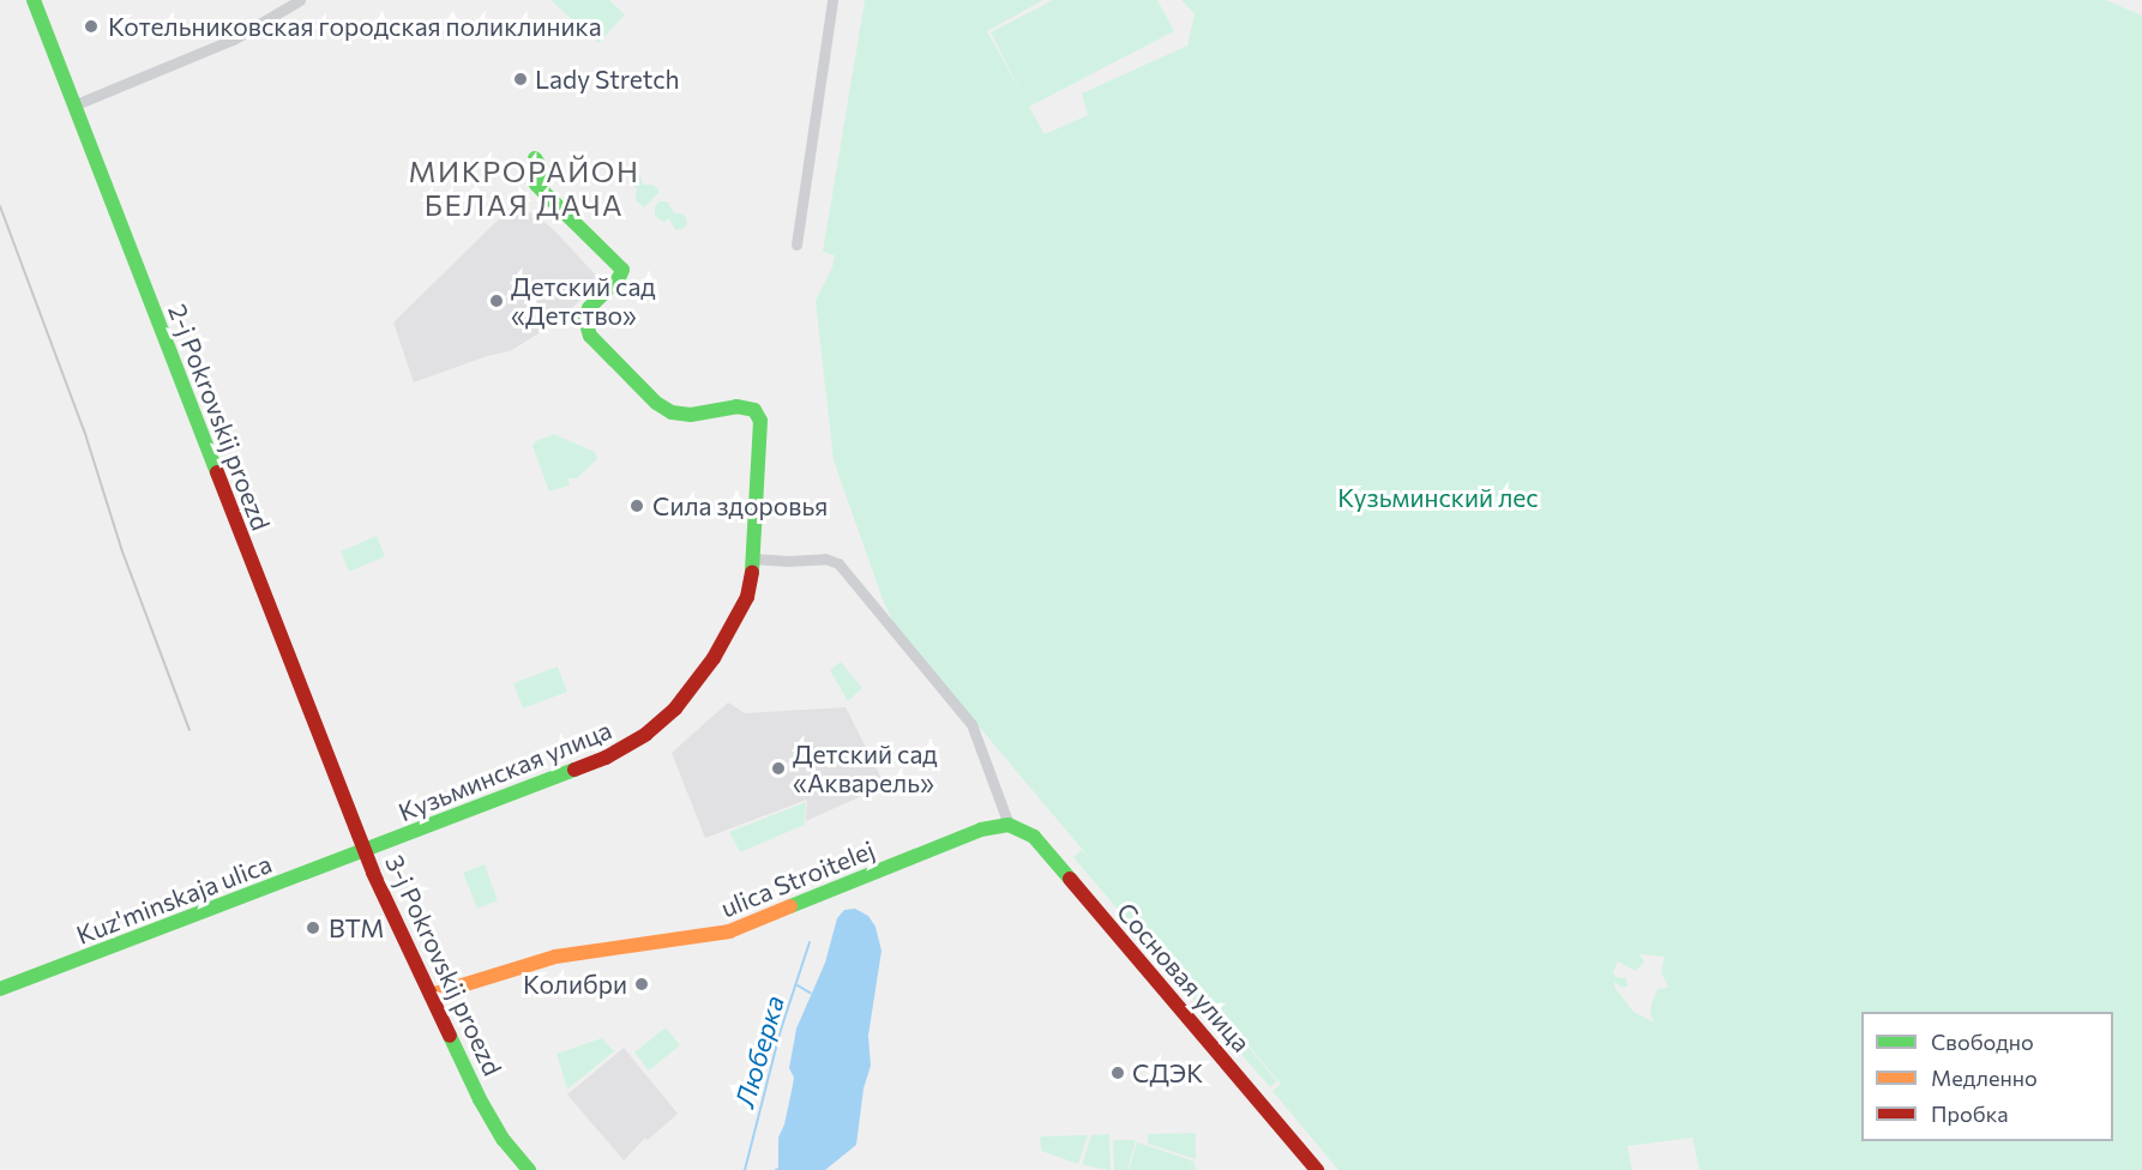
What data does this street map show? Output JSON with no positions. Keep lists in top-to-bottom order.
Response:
{
  "streets": {
    "street": [
      "2-j Pokrovskij proezd",
      "Кузьминская улица",
      "ulica Stroitelej",
      "Kuz'minskaja ulica",
      "3-j Pokrovskij proezd",
      "Сосновая улица"
    ]
  },
  "crossings": [
    ["2-j Pokrovskij proezd", "Кузьминская улица"],
    ["2-j Pokrovskij proezd", "Kuz'minskaja ulica"],
    ["2-j Pokrovskij proezd", "3-j Pokrovskij proezd"],
    ["Кузьминская улица", "Kuz'minskaja ulica"],
    ["Кузьминская улица", "3-j Pokrovskij proezd"],
    ["ulica Stroitelej", "3-j Pokrovskij proezd"],
    ["ulica Stroitelej", "Сосновая улица"],
    ["Kuz'minskaja ulica", "3-j Pokrovskij proezd"]
  ],
  "districts": ["МИКРОРАЙОН БЕЛАЯ ДАЧА"],
  "water": ["Люберка"],
  "parks": ["Кузьминский лес"],
  "places": [
    "Котельниковская городская поликлиника",
    "Lady Stretch",
    "Детский сад «Детство»",
    "Сила здоровья",
    "Детский сад «Акварель»",
    "ВТМ",
    "Колибри",
    "СДЭК"
  ],
  "legend": ["Свободно", "Медленно", "Пробка"]
}
